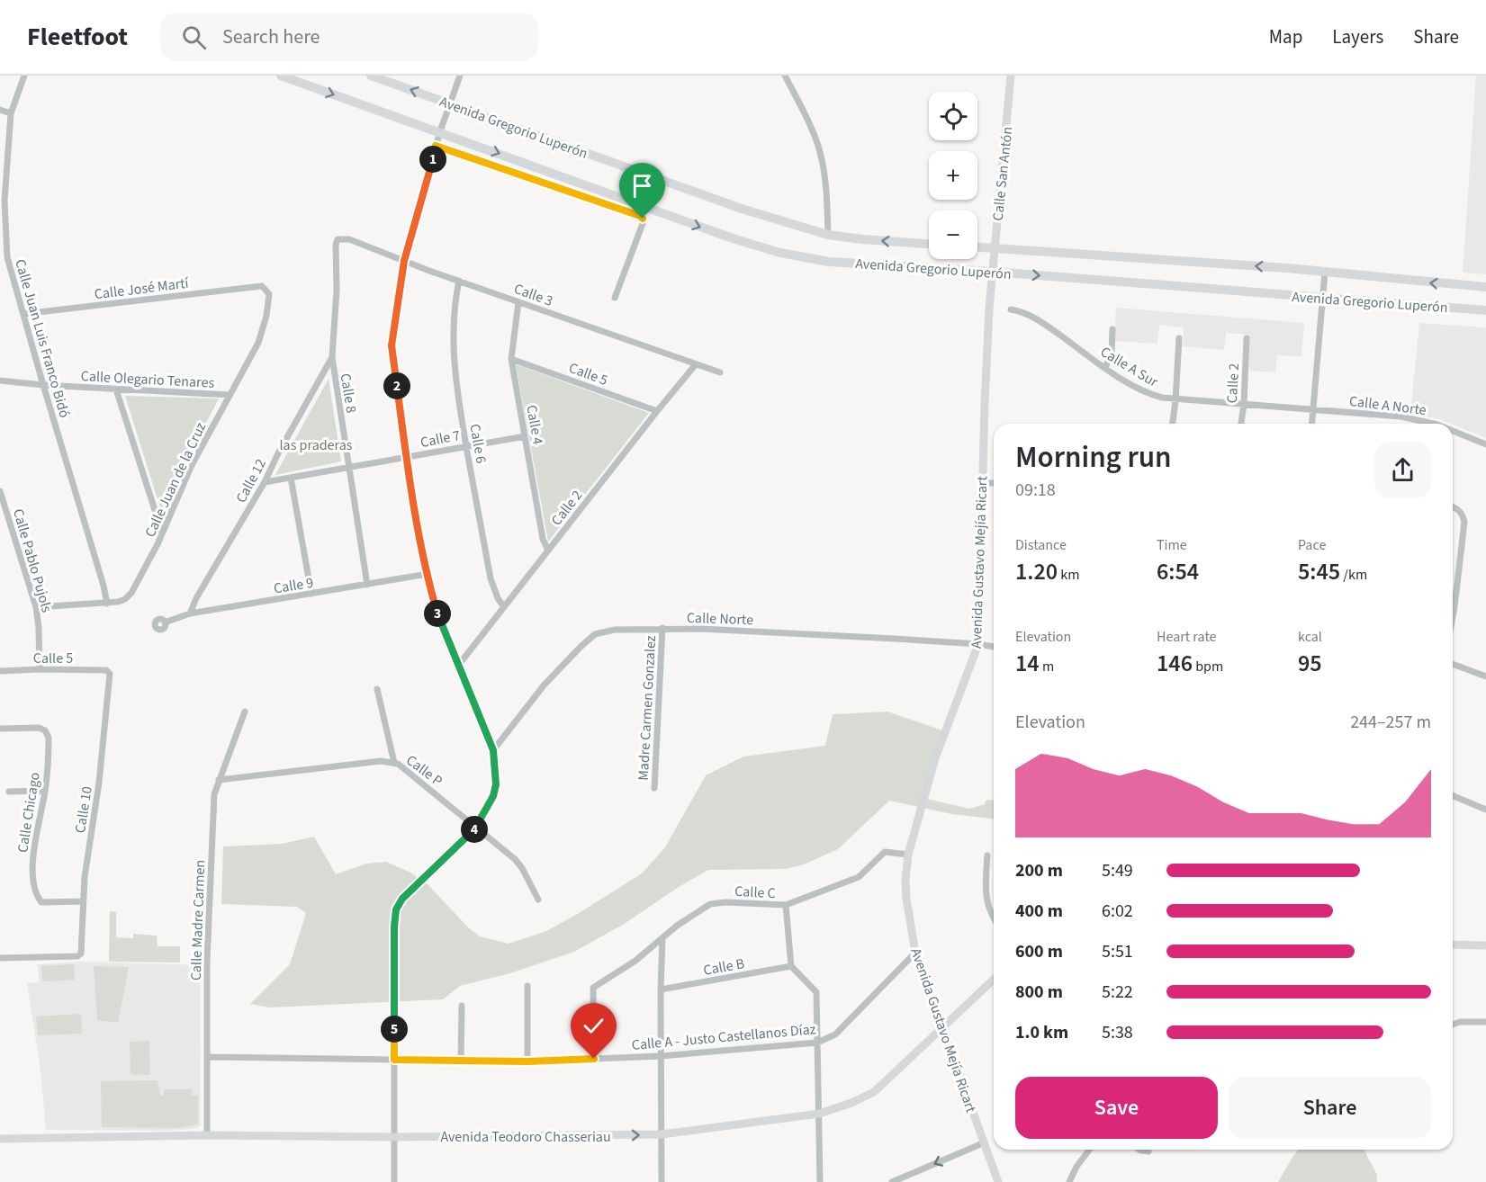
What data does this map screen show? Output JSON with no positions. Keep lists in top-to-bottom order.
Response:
{
  "streets": {
    "main road": ["Avenida Gregorio Luperón"],
    "street": [
      "Calle San Antón",
      "Calle José Martí",
      "Calle 3",
      "Calle Juan Luis Franco Bidó",
      "Calle A Sur",
      "Calle 5",
      "Calle Olegario Tenares",
      "Calle 2",
      "Calle 8",
      "Calle A Norte",
      "Calle 4",
      "Calle 7",
      "Calle 6",
      "Calle Juan de la Cruz",
      "Calle 12",
      "Calle Pablo Pujols",
      "Avenida Gustavo Mejía Ricart",
      "Calle 9",
      "Calle Norte",
      "Madre Carmen Gonzalez",
      "Calle P",
      "Calle 10",
      "Calle Chicago",
      "Calle C",
      "Calle Madre Carmen",
      "Calle B",
      "Calle A - Justo Castellanos Díaz",
      "Avenida Teodoro Chasseriau"
    ]
  },
  "crossings": [
    ["Avenida Gregorio Luperón", "Calle San Antón"],
    ["Avenida Gregorio Luperón", "Avenida Gustavo Mejía Ricart"],
    ["Calle San Antón", "Avenida Gustavo Mejía Ricart"],
    ["Calle José Martí", "Calle Juan Luis Franco Bidó"],
    ["Calle José Martí", "Calle Juan de la Cruz"],
    ["Calle 3", "Calle 2"],
    ["Calle 3", "Calle 8"],
    ["Calle 3", "Calle 4"],
    ["Calle 3", "Calle 6"],
    ["Calle Juan Luis Franco Bidó", "Calle Olegario Tenares"],
    ["Calle Juan Luis Franco Bidó", "Calle Juan de la Cruz"],
    ["Calle A Sur", "Calle 2"],
    ["Calle A Sur", "Calle A Norte"],
    ["Calle 5", "Calle 2"],
    ["Calle 5", "Calle 4"],
    ["Calle 5", "Calle Pablo Pujols"],
    ["Calle 5", "Calle 10"],
    ["Calle Olegario Tenares", "Calle Juan de la Cruz"],
    ["Calle 2", "Calle 4"],
    ["Calle 2", "Calle 6"],
    ["Calle 8", "Calle 7"],
    ["Calle 8", "Calle 12"],
    ["Calle 8", "Calle 9"],
    ["Calle 4", "Calle 7"],
    ["Calle 7", "Calle 6"],
    ["Calle 7", "Calle 12"],
    ["Calle Juan de la Cruz", "Calle Pablo Pujols"],
    ["Calle 12", "Calle 9"],
    ["Avenida Gustavo Mejía Ricart", "Calle Norte"],
    ["Avenida Gustavo Mejía Ricart", "Calle C"],
    ["Avenida Gustavo Mejía Ricart", "Calle A - Justo Castellanos Díaz"],
    ["Avenida Gustavo Mejía Ricart", "Avenida Teodoro Chasseriau"],
    ["Calle Norte", "Madre Carmen Gonzalez"],
    ["Calle P", "Calle Madre Carmen"],
    ["Calle 10", "Calle Chicago"],
    ["Calle C", "Calle A - Justo Castellanos Díaz"],
    ["Calle Madre Carmen", "Calle A - Justo Castellanos Díaz"],
    ["Calle Madre Carmen", "Avenida Teodoro Chasseriau"]
  ],
  "parks": ["las praderas"],
  "page": {
    "header": "Fleetfoot",
    "search": "Search here",
    "nav": ["Map", "Layers", "Share"],
    "map_buttons": ["+", "−"],
    "pins": [
      "1",
      "2",
      "3",
      "4",
      "5"
    ],
    "heading": ["Morning run", "09:18"],
    "stats": [
      ["Distance", "1.20 km"],
      ["Time", "6:54"],
      ["Pace", "5:45 /km"],
      ["Elevation", "14 m"],
      ["Heart rate", "146 bpm"],
      ["kcal", "95"]
    ],
    "chart": ["Elevation", "244–257 m"],
    "list": [
      {
        "name": "200 m",
        "note": "5:49"
      },
      {
        "name": "400 m",
        "note": "6:02"
      },
      {
        "name": "600 m",
        "note": "5:51"
      },
      {
        "name": "800 m",
        "note": "5:22"
      },
      {
        "name": "1.0 km",
        "note": "5:38"
      }
    ],
    "buttons": ["Save", "Share"]
  }
}
